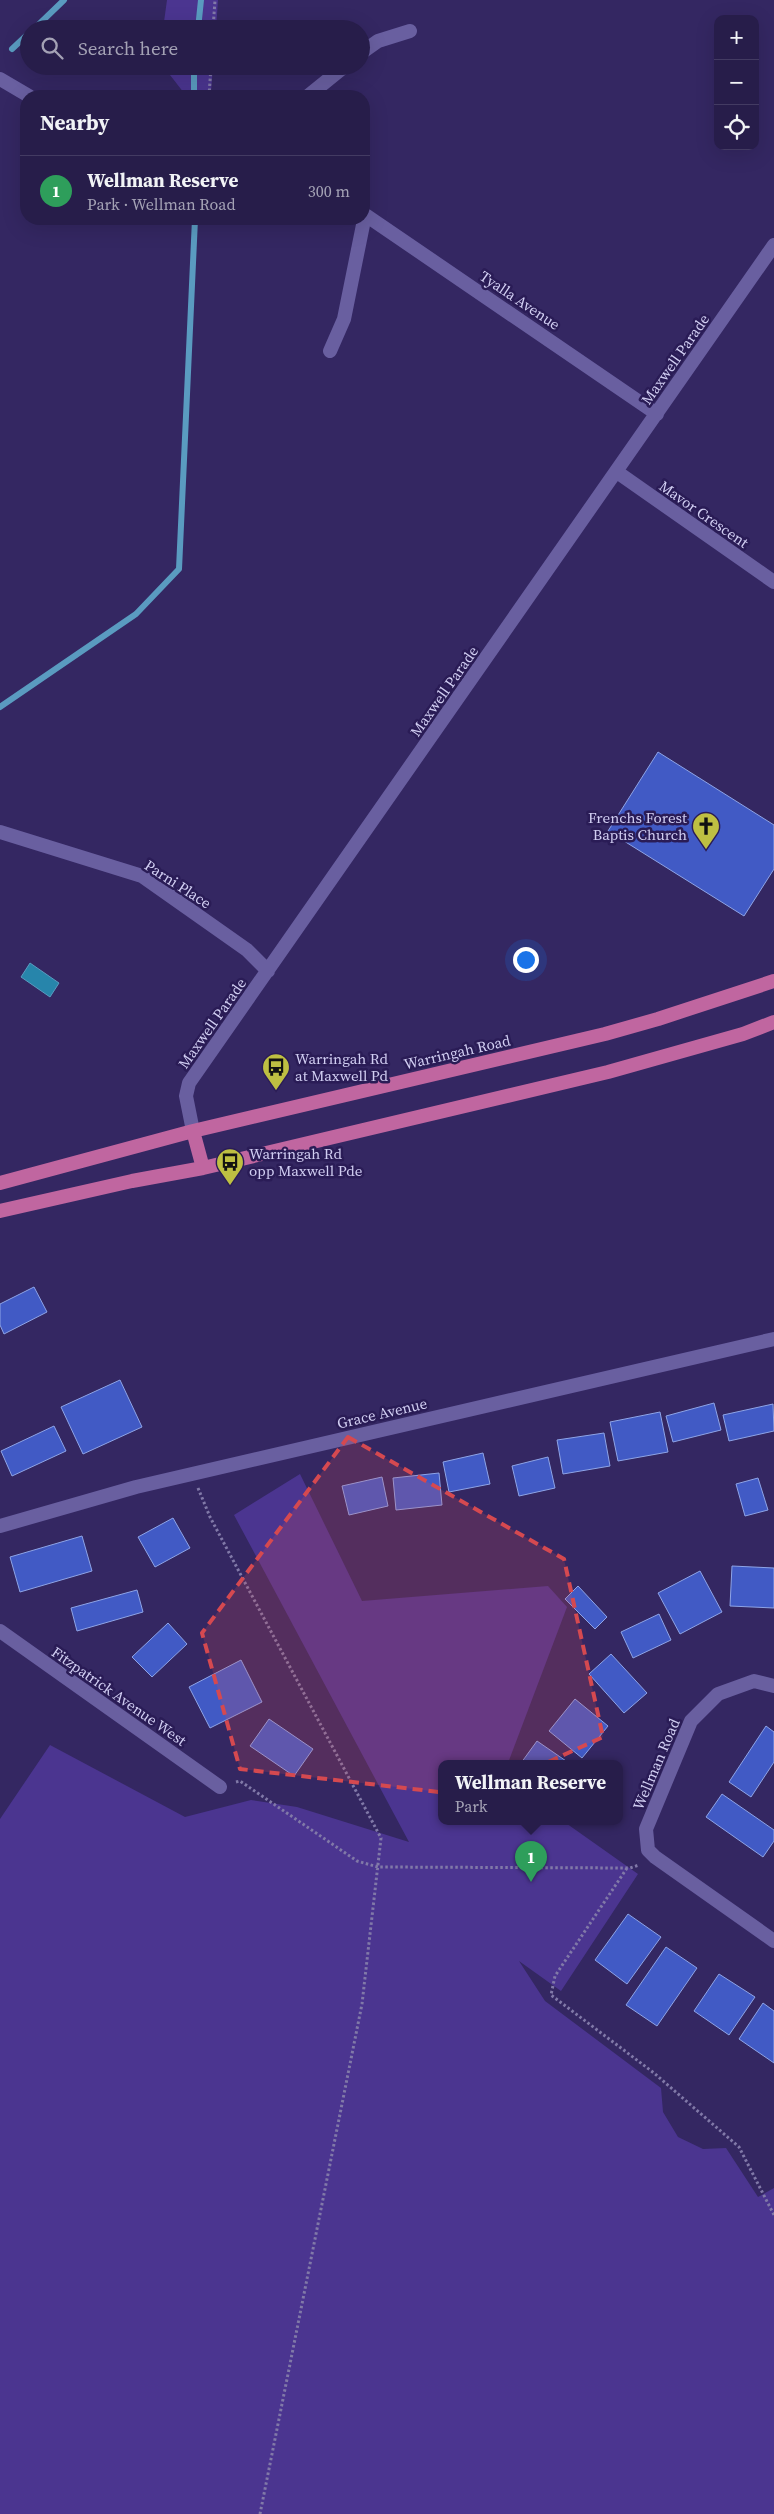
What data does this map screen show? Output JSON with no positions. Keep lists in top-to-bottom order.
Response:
{
  "streets": {
    "highway": ["Maxwell Parade", "Warringah Road"],
    "street": [
      "Tyalla Avenue",
      "Mavor Crescent",
      "Parni Place",
      "Grace Avenue",
      "Fitzpatrick Avenue West",
      "Wellman Road"
    ]
  },
  "crossings": [
    ["Tyalla Avenue", "Maxwell Parade"],
    ["Maxwell Parade", "Mavor Crescent"],
    ["Maxwell Parade", "Parni Place"],
    ["Maxwell Parade", "Warringah Road"]
  ],
  "places": {
    "church": ["Frenchs Forest Baptis Church"],
    "bus stop": ["Warringah Rd at Maxwell Pd", "Warringah Rd opp Maxwell Pde"]
  },
  "page": {
    "map_buttons": ["+", "−"],
    "search": "Search here",
    "heading": "Nearby",
    "list": [
      {
        "mark": "1",
        "name": "Wellman Reserve",
        "note": "Park · Wellman Road",
        "value": "300 m"
      }
    ],
    "popup": ["Wellman Reserve", "Park"],
    "pins": "1"
  }
}
